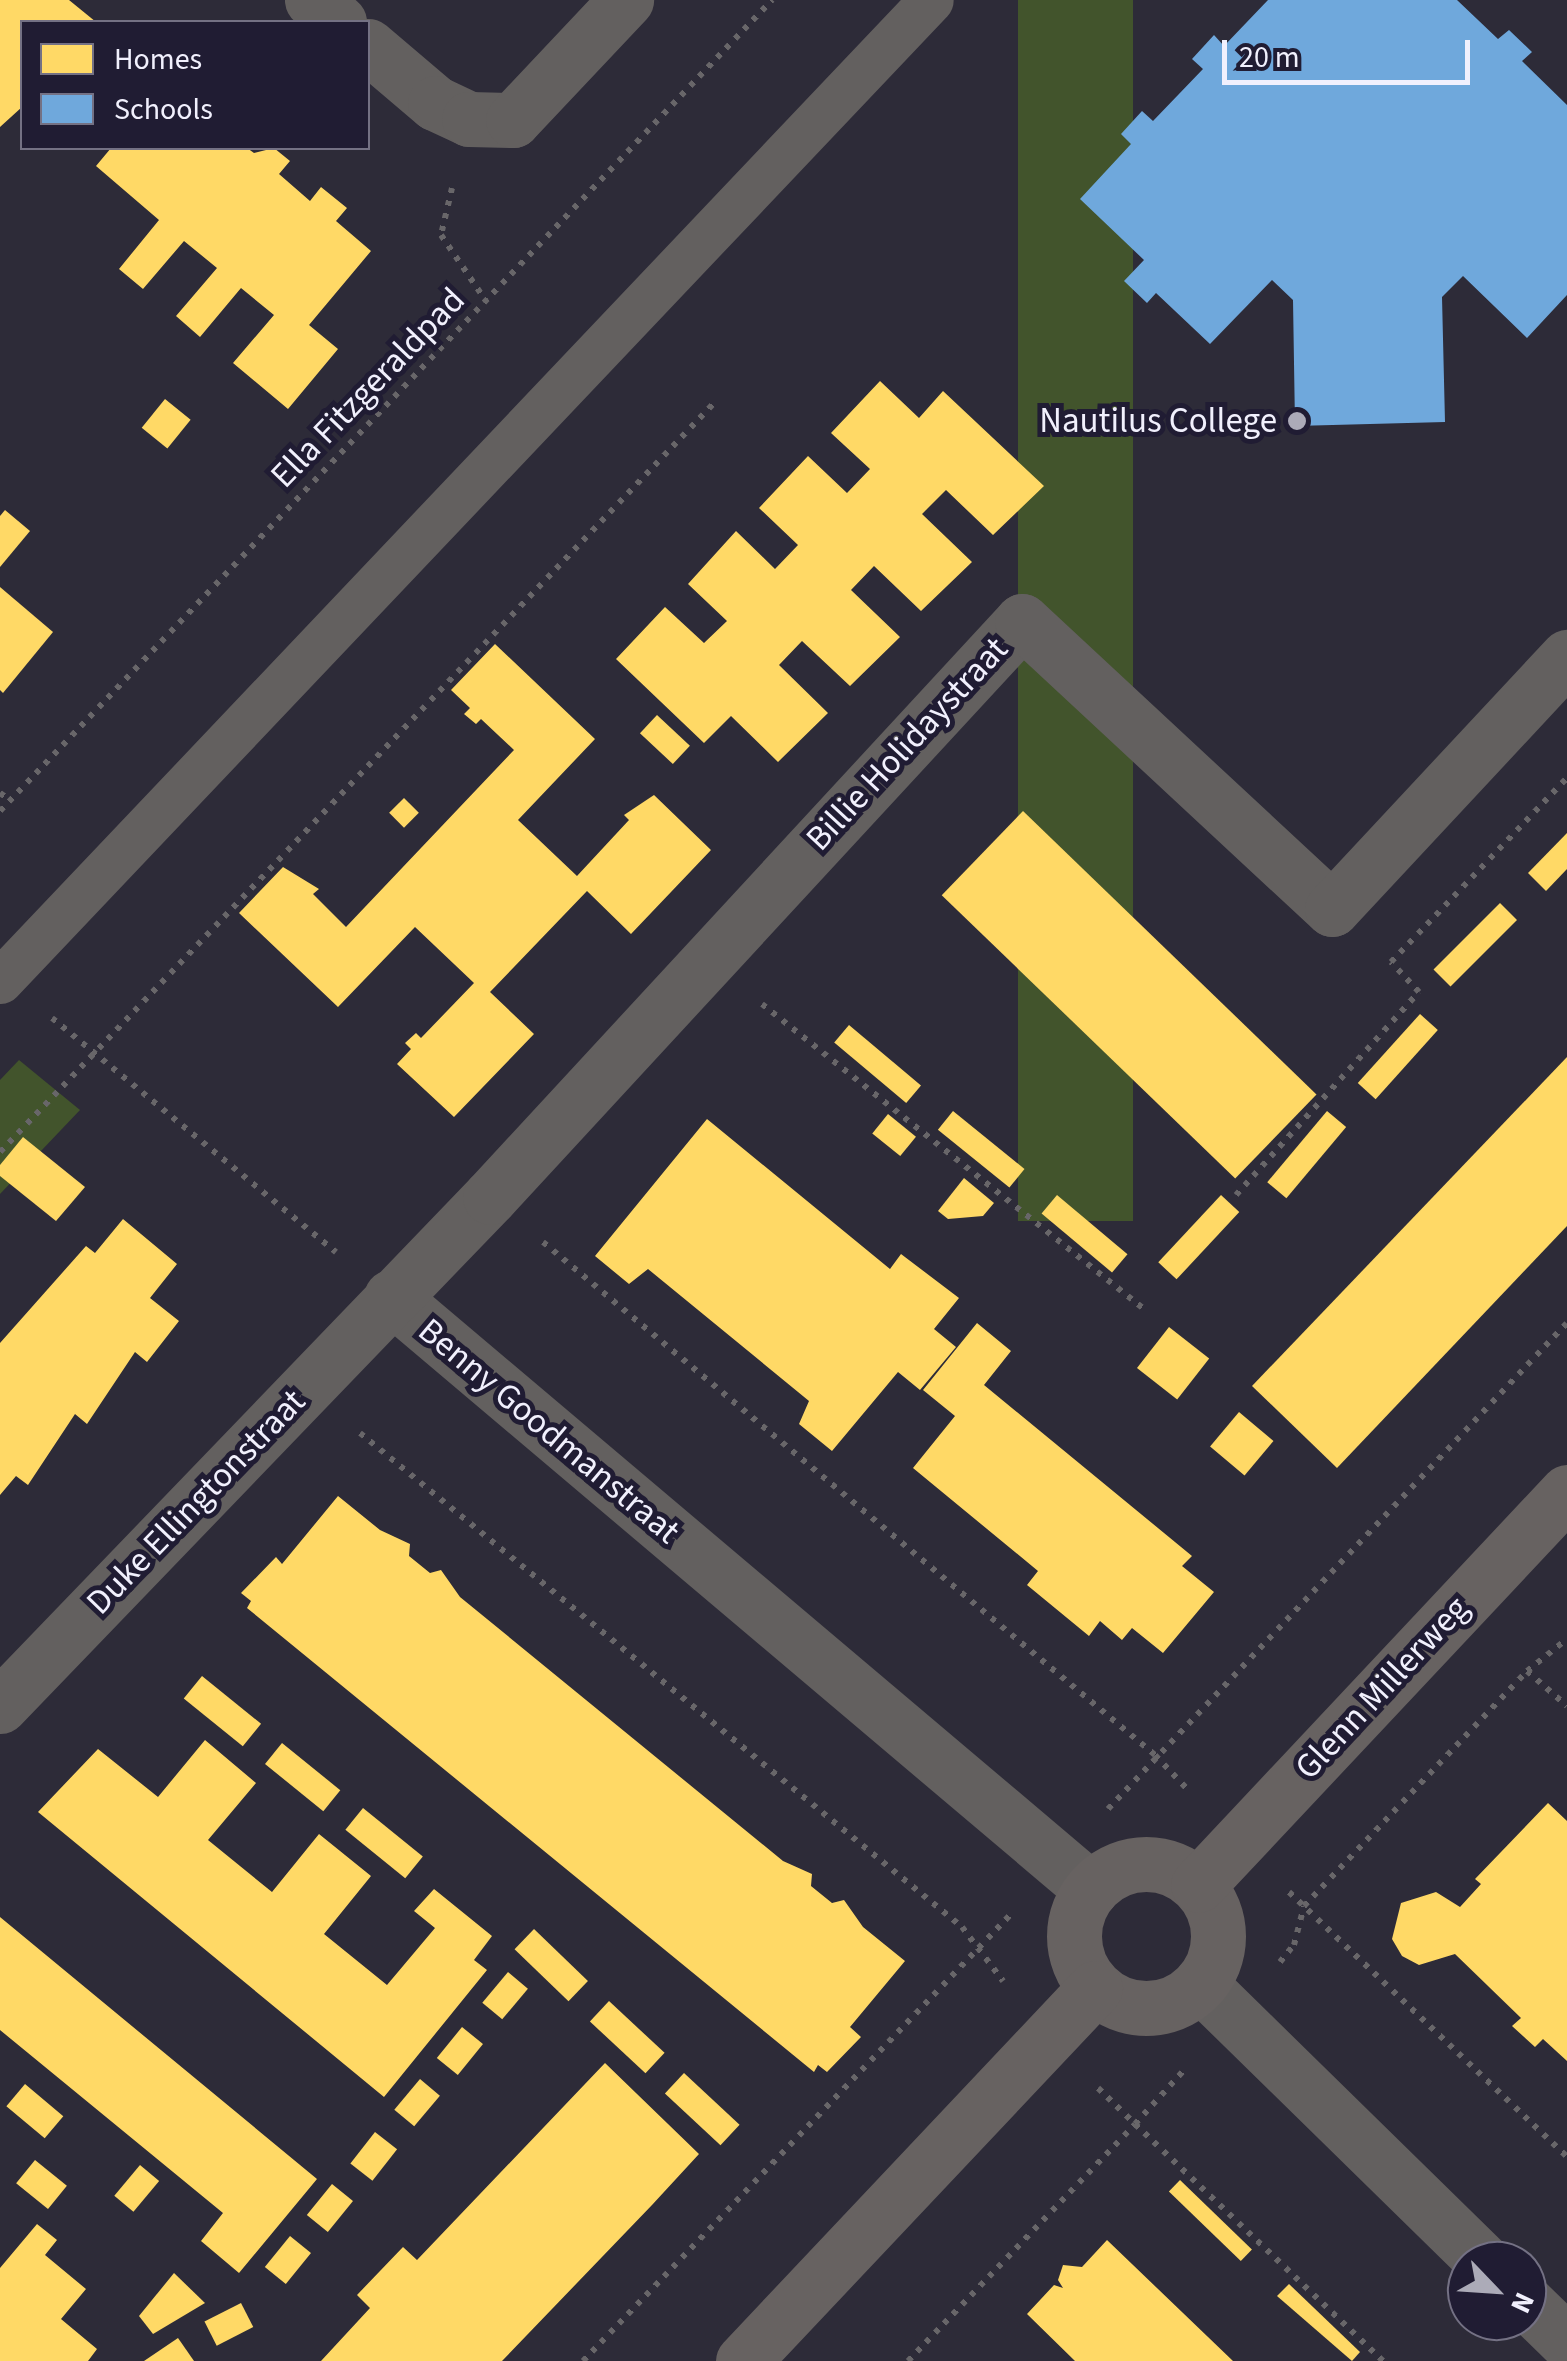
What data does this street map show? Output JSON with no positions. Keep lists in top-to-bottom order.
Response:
{
  "streets": {
    "street": [
      "Billie Holidaystraat",
      "Benny Goodmanstraat",
      "Duke Ellingtonstraat",
      "Glenn Millerweg"
    ],
    "path": ["Ella Fitzgeraldpad"]
  },
  "crossings": [
    ["Billie Holidaystraat", "Benny Goodmanstraat"],
    ["Billie Holidaystraat", "Duke Ellingtonstraat"],
    ["Benny Goodmanstraat", "Duke Ellingtonstraat"],
    ["Benny Goodmanstraat", "Glenn Millerweg"]
  ],
  "places": ["Nautilus College"],
  "legend": ["Homes", "Schools"],
  "scale_bar": "20 m",
  "north": "bottom right"
}
